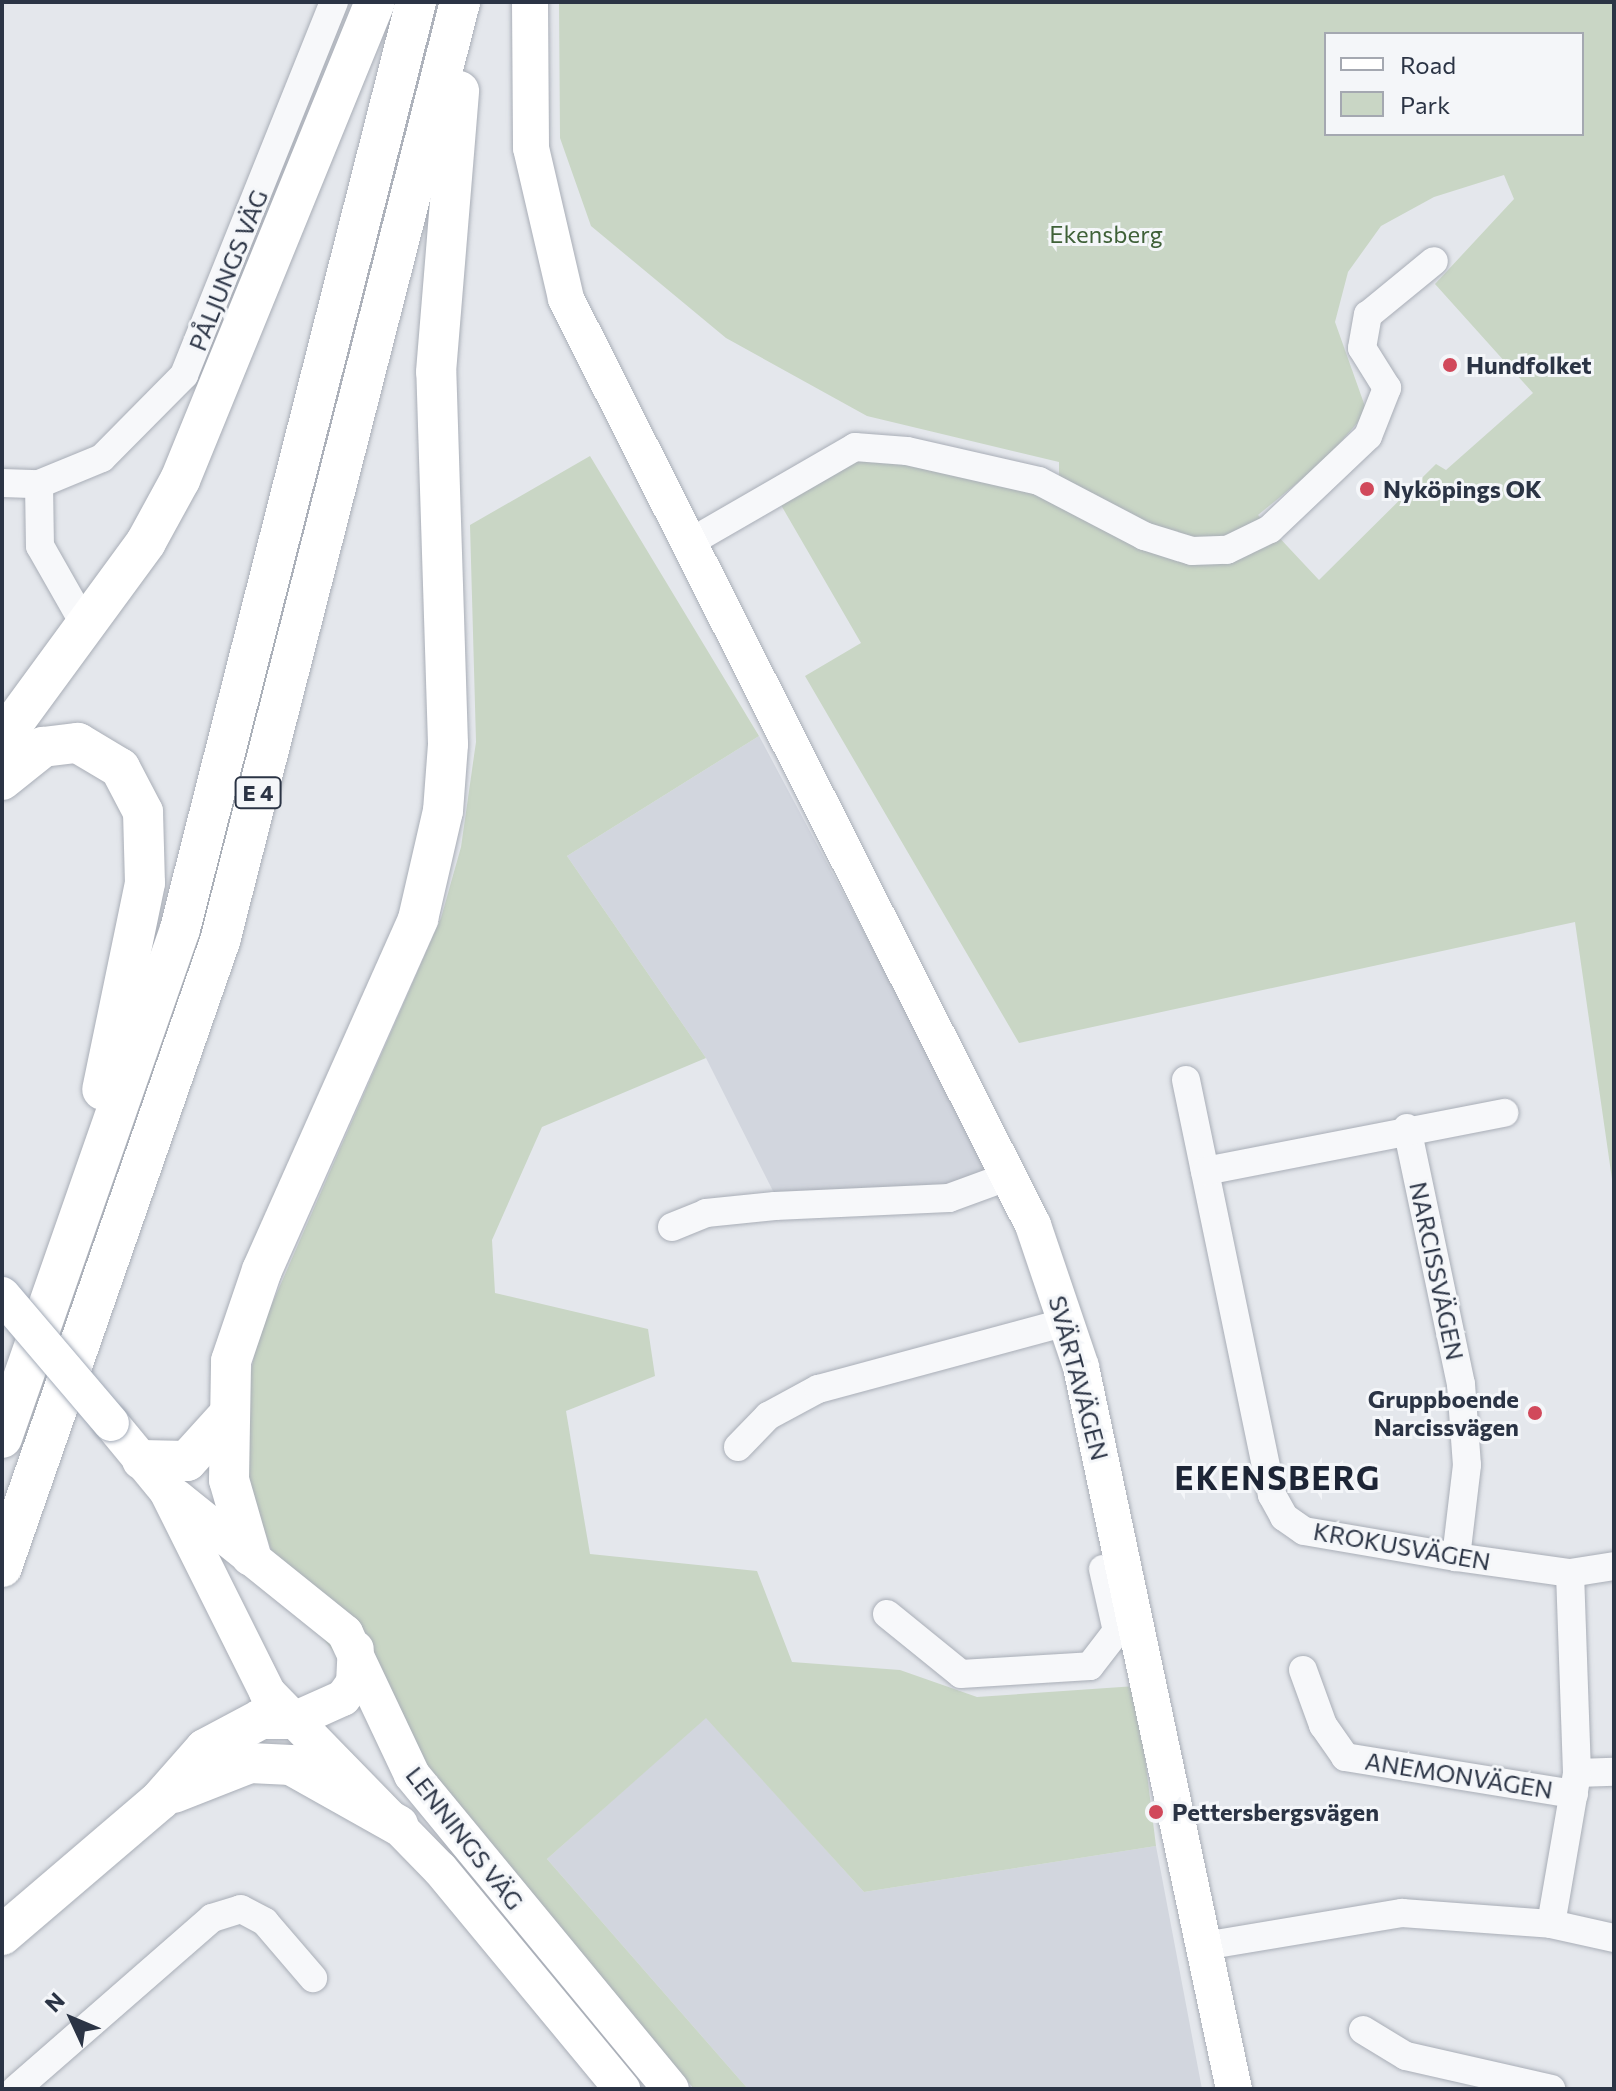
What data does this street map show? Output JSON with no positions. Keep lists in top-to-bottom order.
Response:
{
  "streets": {
    "highway": ["E 4"],
    "main road": ["SVÄRTAVÄGEN", "LENNINGS VÄG"],
    "street": [
      "PÅLJUNGS VÄG",
      "NARCISSVÄGEN",
      "KROKUSVÄGEN",
      "ANEMONVÄGEN"
    ]
  },
  "crossings": [
    ["NARCISSVÄGEN", "KROKUSVÄGEN"]
  ],
  "districts": ["EKENSBERG"],
  "parks": ["Ekensberg"],
  "places": [
    "Hundfolket",
    "Nyköpings OK",
    "Gruppboende Narcissvägen",
    "Pettersbergsvägen"
  ],
  "legend": ["Road", "Park"],
  "north": "top left"
}
